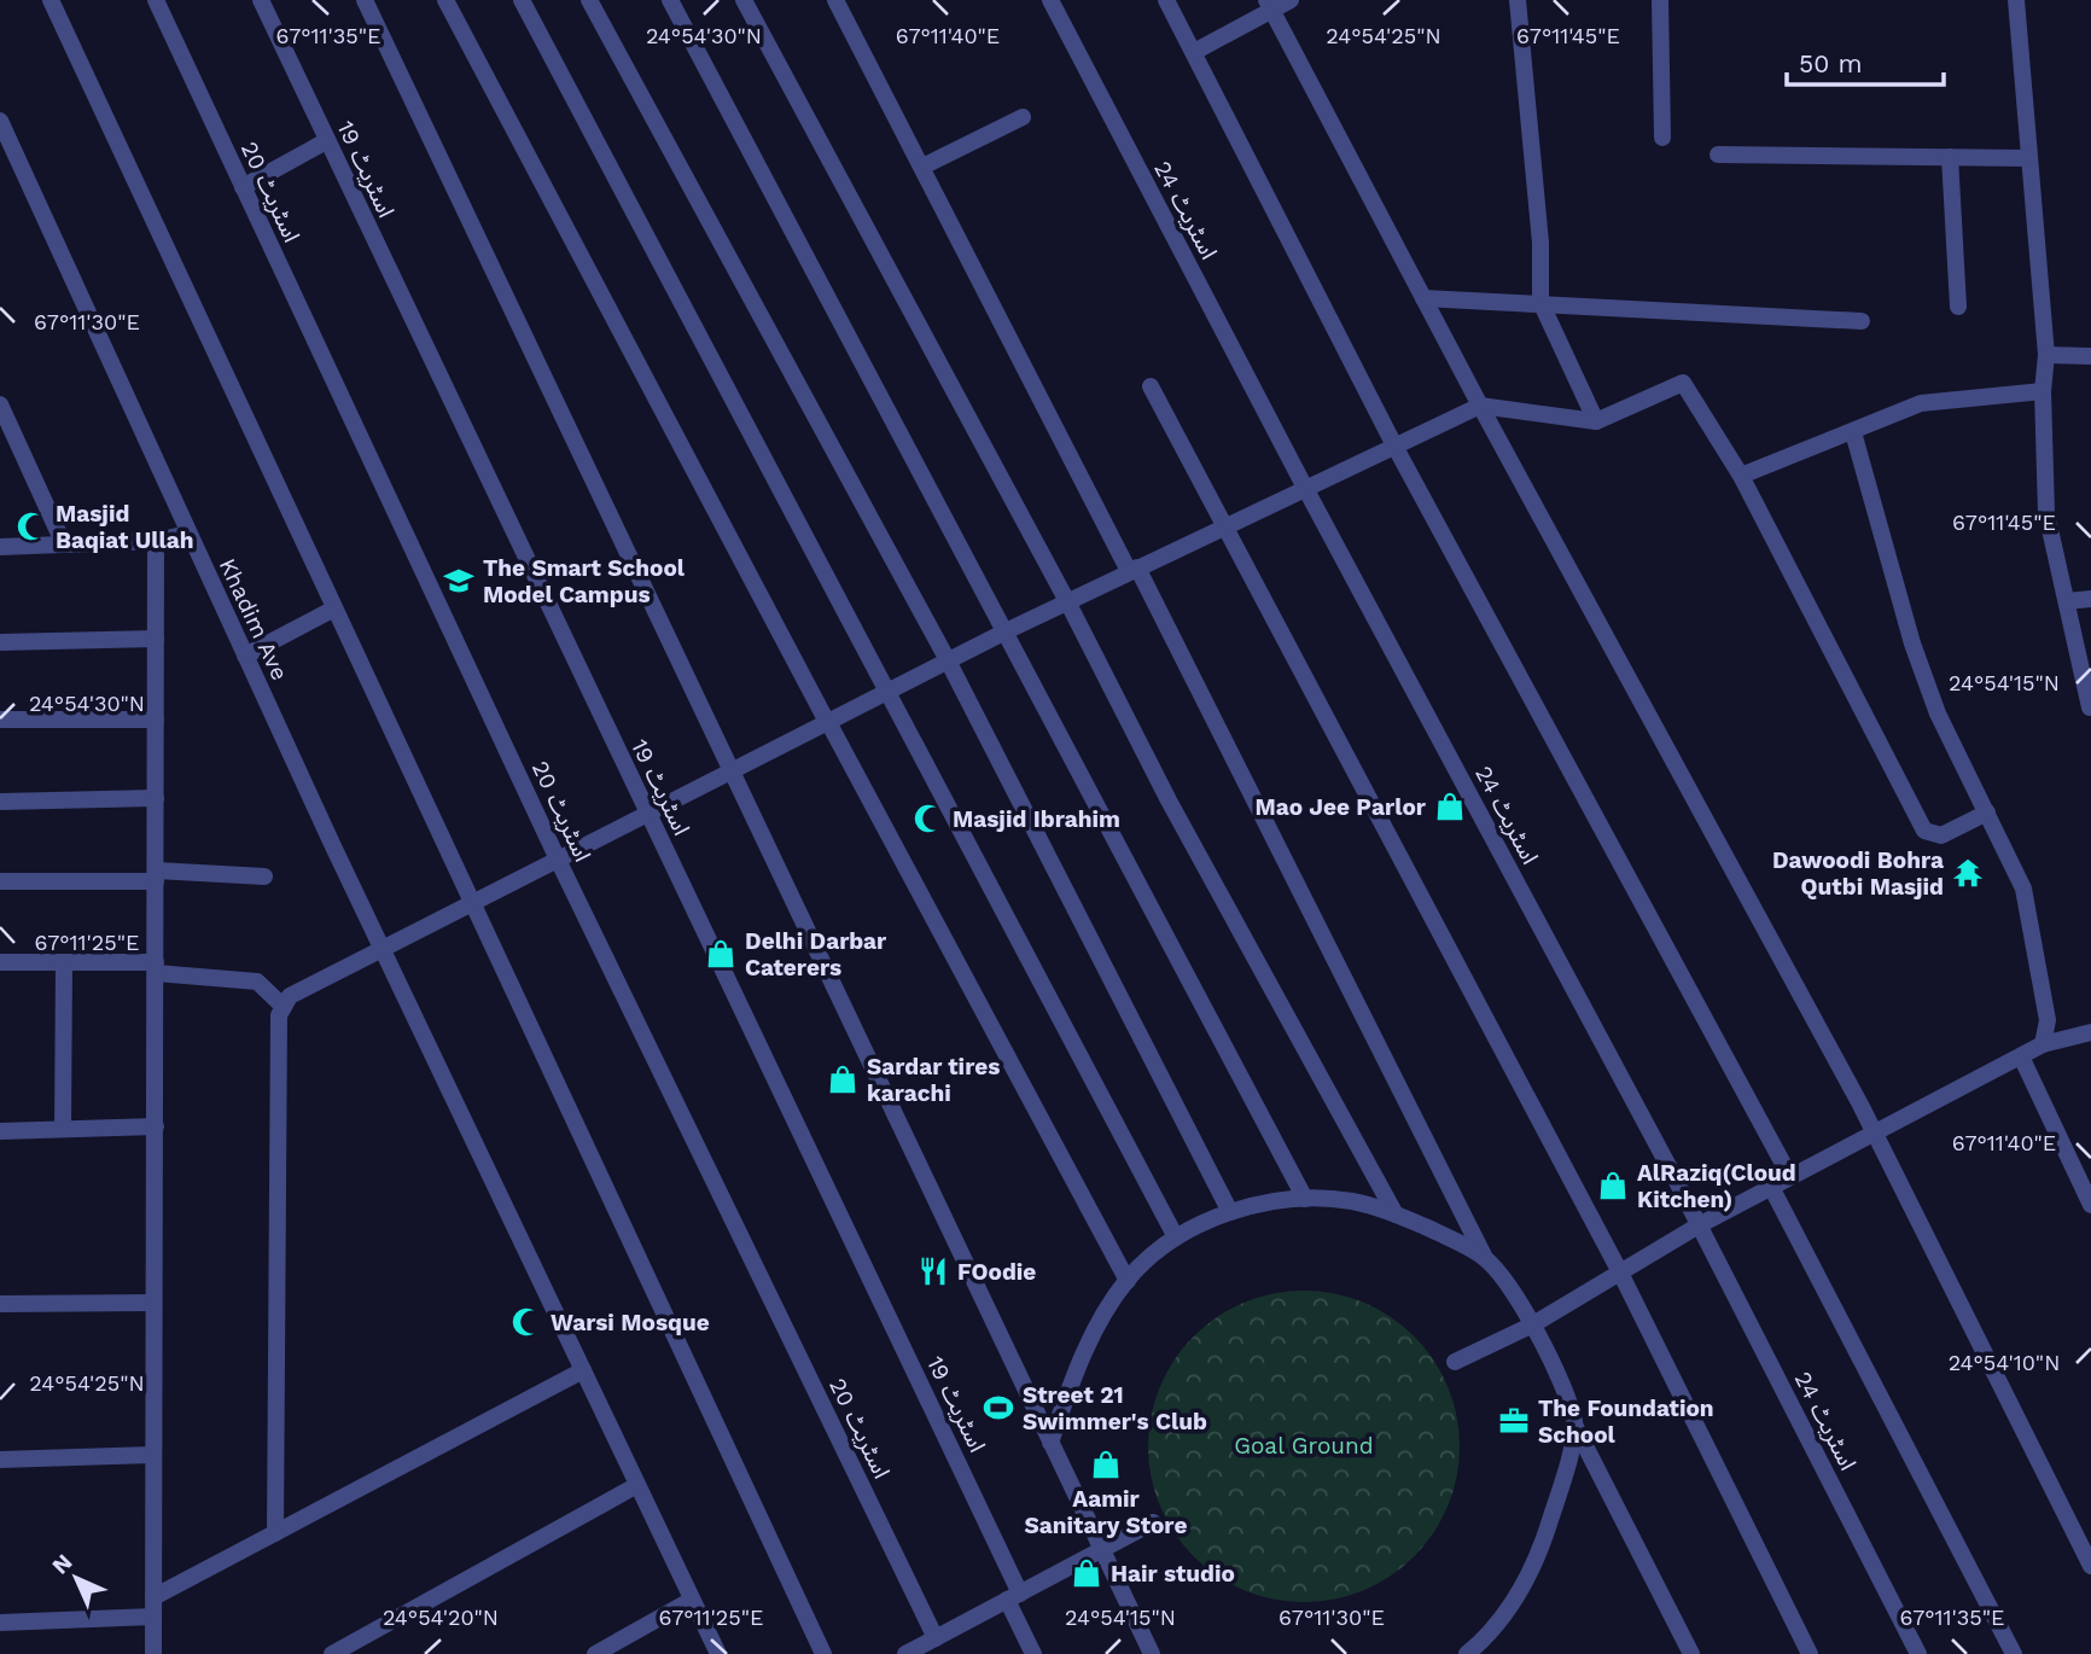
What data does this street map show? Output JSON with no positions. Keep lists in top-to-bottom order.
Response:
{
  "streets": {
    "street": [
      "اسٹریٹ 19",
      "اسٹریٹ 20",
      "اسٹریٹ 24",
      "Khadim Ave"
    ]
  },
  "parks": ["Goal Ground"],
  "places": {
    "mosque": ["Masjid Baqiat Ullah", "Masjid Ibrahim", "Warsi Mosque"],
    "school or university": ["The Smart School Model Campus"],
    "shop": [
      "Mao Jee Parlor",
      "Delhi Darbar Caterers",
      "Sardar tires karachi",
      "AlRaziq(Cloud Kitchen)",
      "Aamir Sanitary Store",
      "Hair studio"
    ],
    "temple": ["Dawoodi Bohra Qutbi Masjid"],
    "restaurant": ["FOodie"],
    "sports": ["Street 21 Swimmer's Club"],
    "office": ["The Foundation School"]
  },
  "scale_bar": "50 m",
  "north": "top left",
  "coordinates": [
    "67°11'35\"E",
    "24°54'30\"N",
    "67°11'40\"E",
    "24°54'25\"N",
    "67°11'45\"E",
    "67°11'30\"E",
    "24°54'15\"N",
    "67°11'25\"E",
    "24°54'10\"N",
    "24°54'20\"N"
  ]
}
